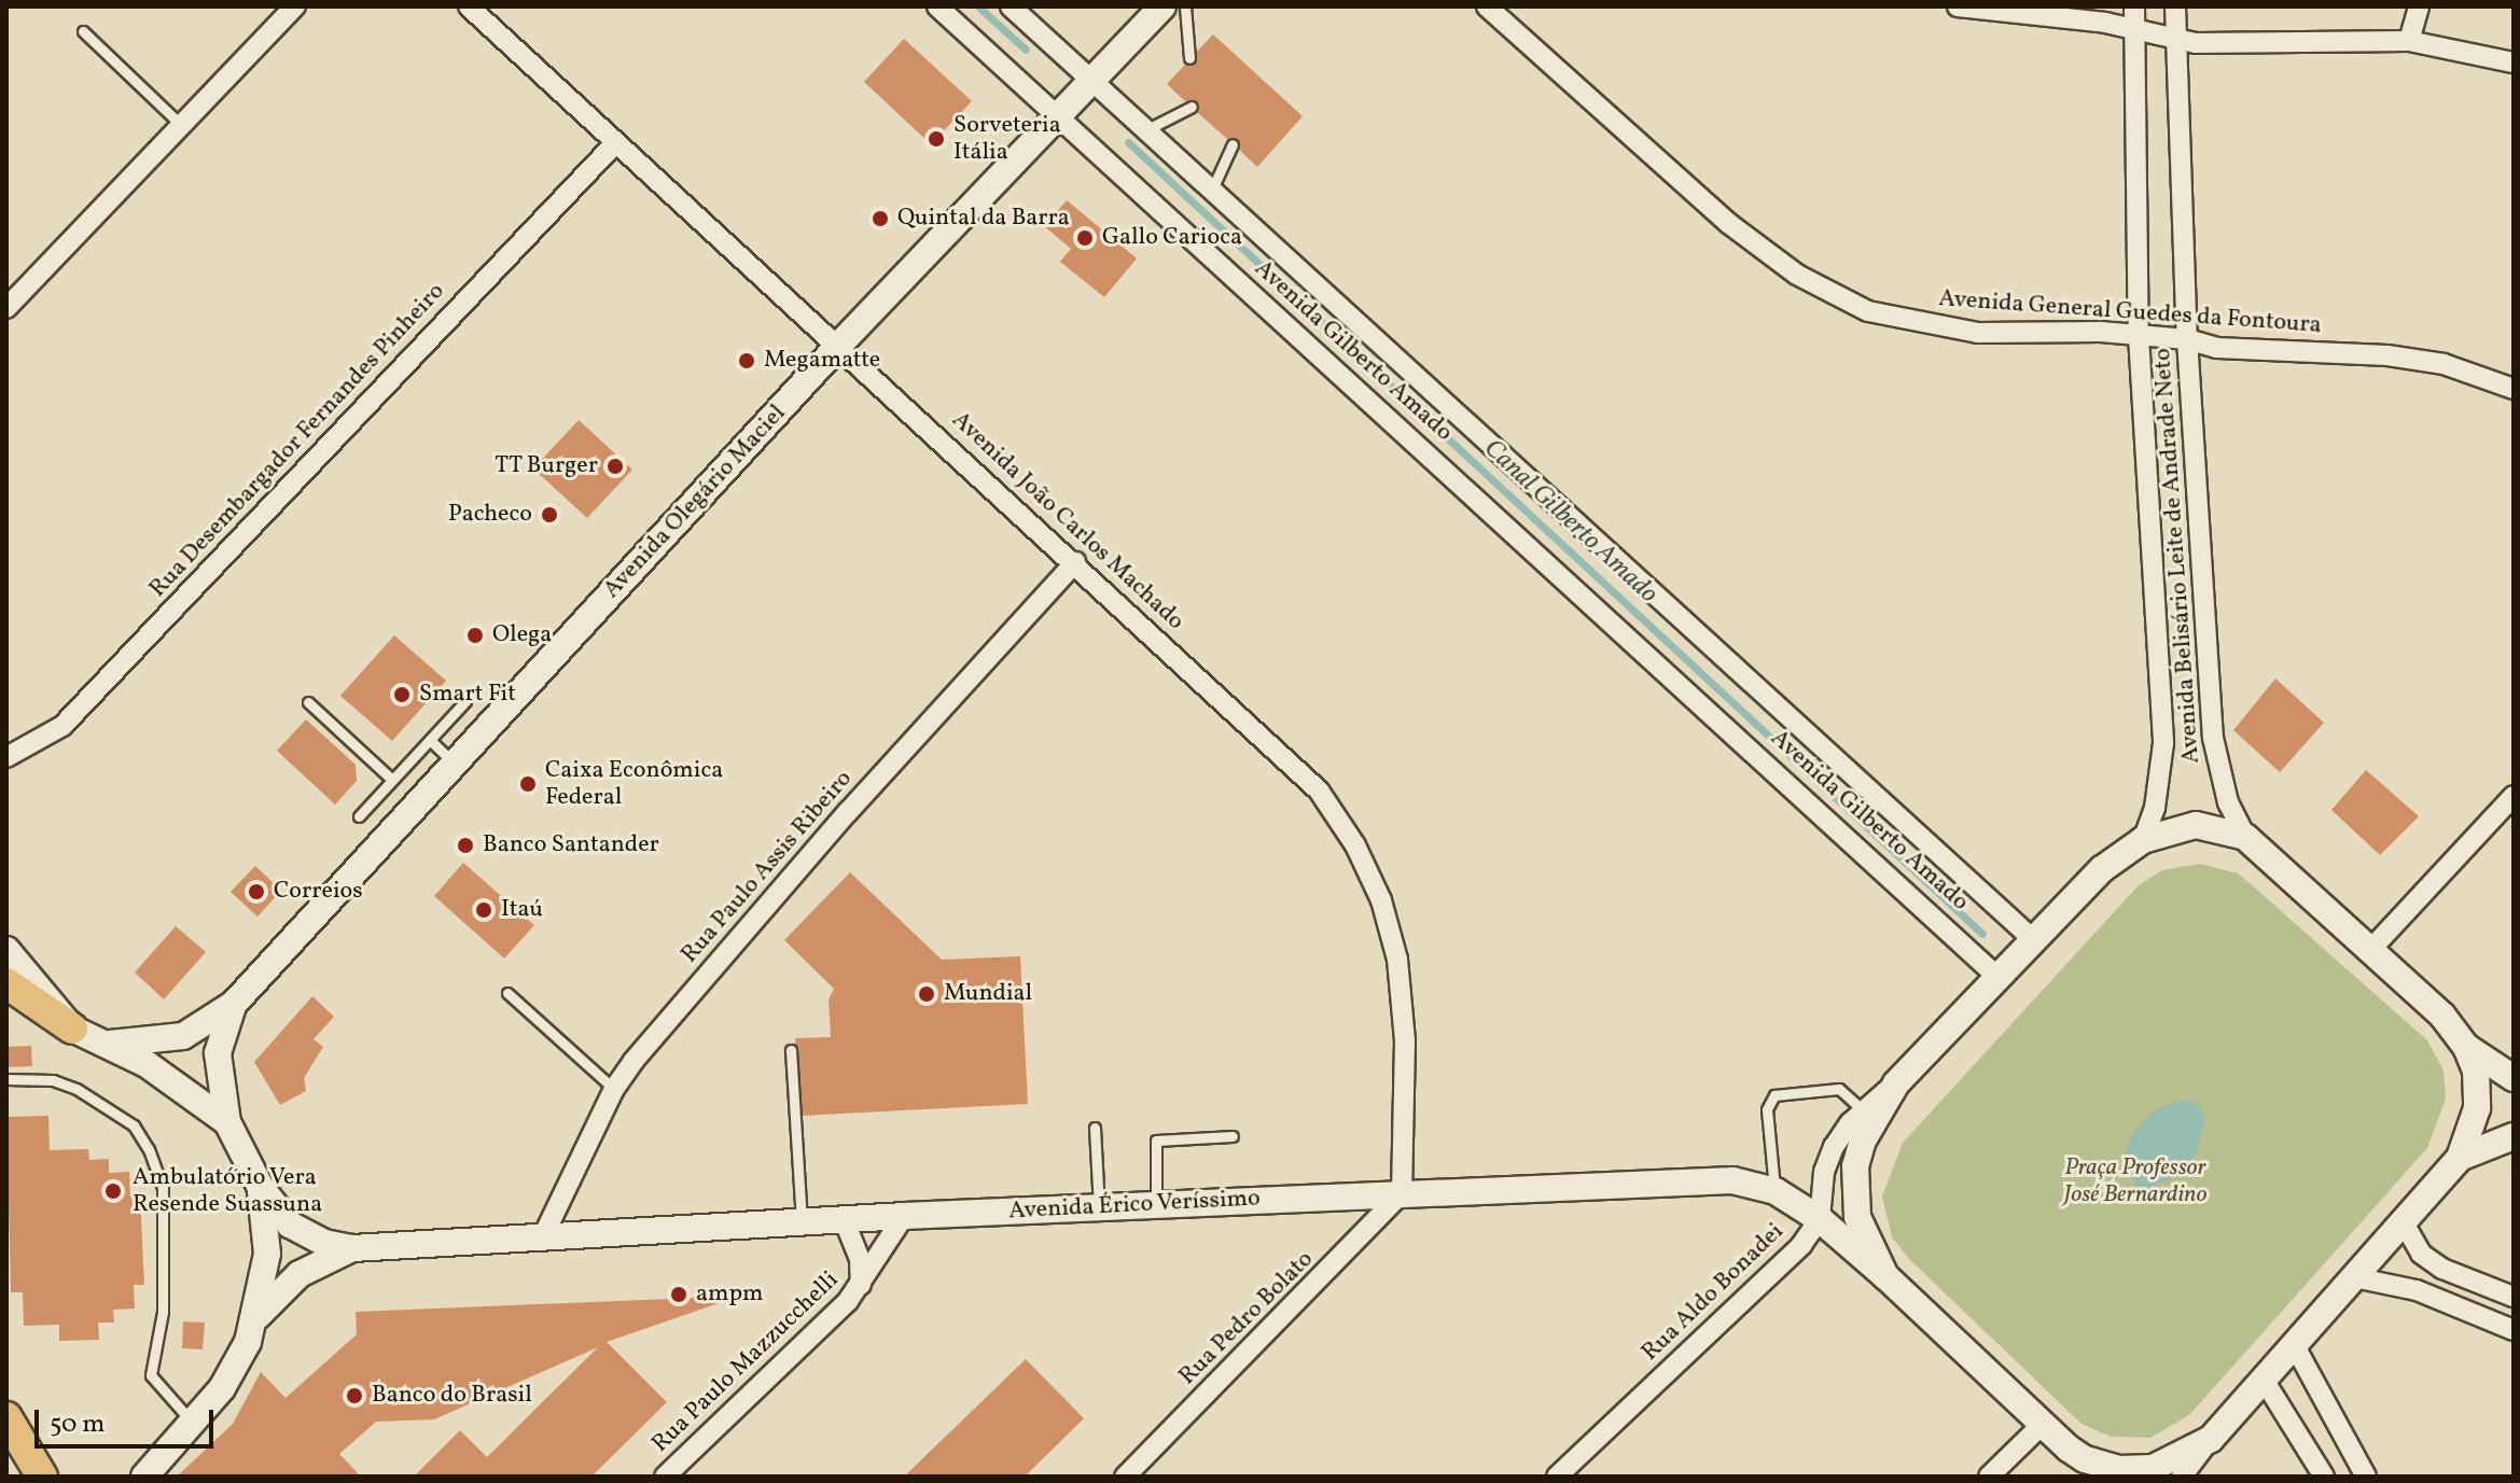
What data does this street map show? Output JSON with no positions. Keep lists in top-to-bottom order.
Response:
{
  "streets": {
    "main road": ["Avenida Olegário Maciel", "Avenida Érico Veríssimo"],
    "street": [
      "Avenida General Guedes da Fontoura",
      "Avenida Gilberto Amado",
      "Rua Desembargador Fernandes Pinheiro",
      "Avenida João Carlos Machado",
      "Avenida Belisário Leite de Andrade Neto",
      "Rua Paulo Assis Ribeiro",
      "Rua Aldo Bonadei",
      "Rua Pedro Bolato",
      "Rua Paulo Mazzucchelli"
    ]
  },
  "crossings": [
    ["Avenida General Guedes da Fontoura", "Avenida Belisário Leite de Andrade Neto"],
    ["Avenida Gilberto Amado", "Avenida Olegário Maciel"],
    ["Rua Desembargador Fernandes Pinheiro", "Avenida João Carlos Machado"],
    ["Avenida Olegário Maciel", "Avenida João Carlos Machado"],
    ["Avenida João Carlos Machado", "Rua Paulo Assis Ribeiro"],
    ["Avenida João Carlos Machado", "Avenida Érico Veríssimo"],
    ["Avenida João Carlos Machado", "Rua Pedro Bolato"],
    ["Rua Paulo Assis Ribeiro", "Avenida Érico Veríssimo"],
    ["Avenida Érico Veríssimo", "Rua Aldo Bonadei"],
    ["Avenida Érico Veríssimo", "Rua Pedro Bolato"],
    ["Avenida Érico Veríssimo", "Rua Paulo Mazzucchelli"]
  ],
  "water": ["Canal Gilberto Amado"],
  "parks": ["Praça Professor José Bernardino"],
  "places": [
    "Sorveteria Itália",
    "Quintal da Barra",
    "Gallo Carioca",
    "Megamatte",
    "TT Burger",
    "Pacheco",
    "Olega",
    "Smart Fit",
    "Caixa Econômica Federal",
    "Banco Santander",
    "Correios",
    "Itaú",
    "Mundial",
    "Ambulatório Vera Resende Suassuna",
    "ampm",
    "Banco do Brasil"
  ],
  "scale_bar": "50 m"
}
